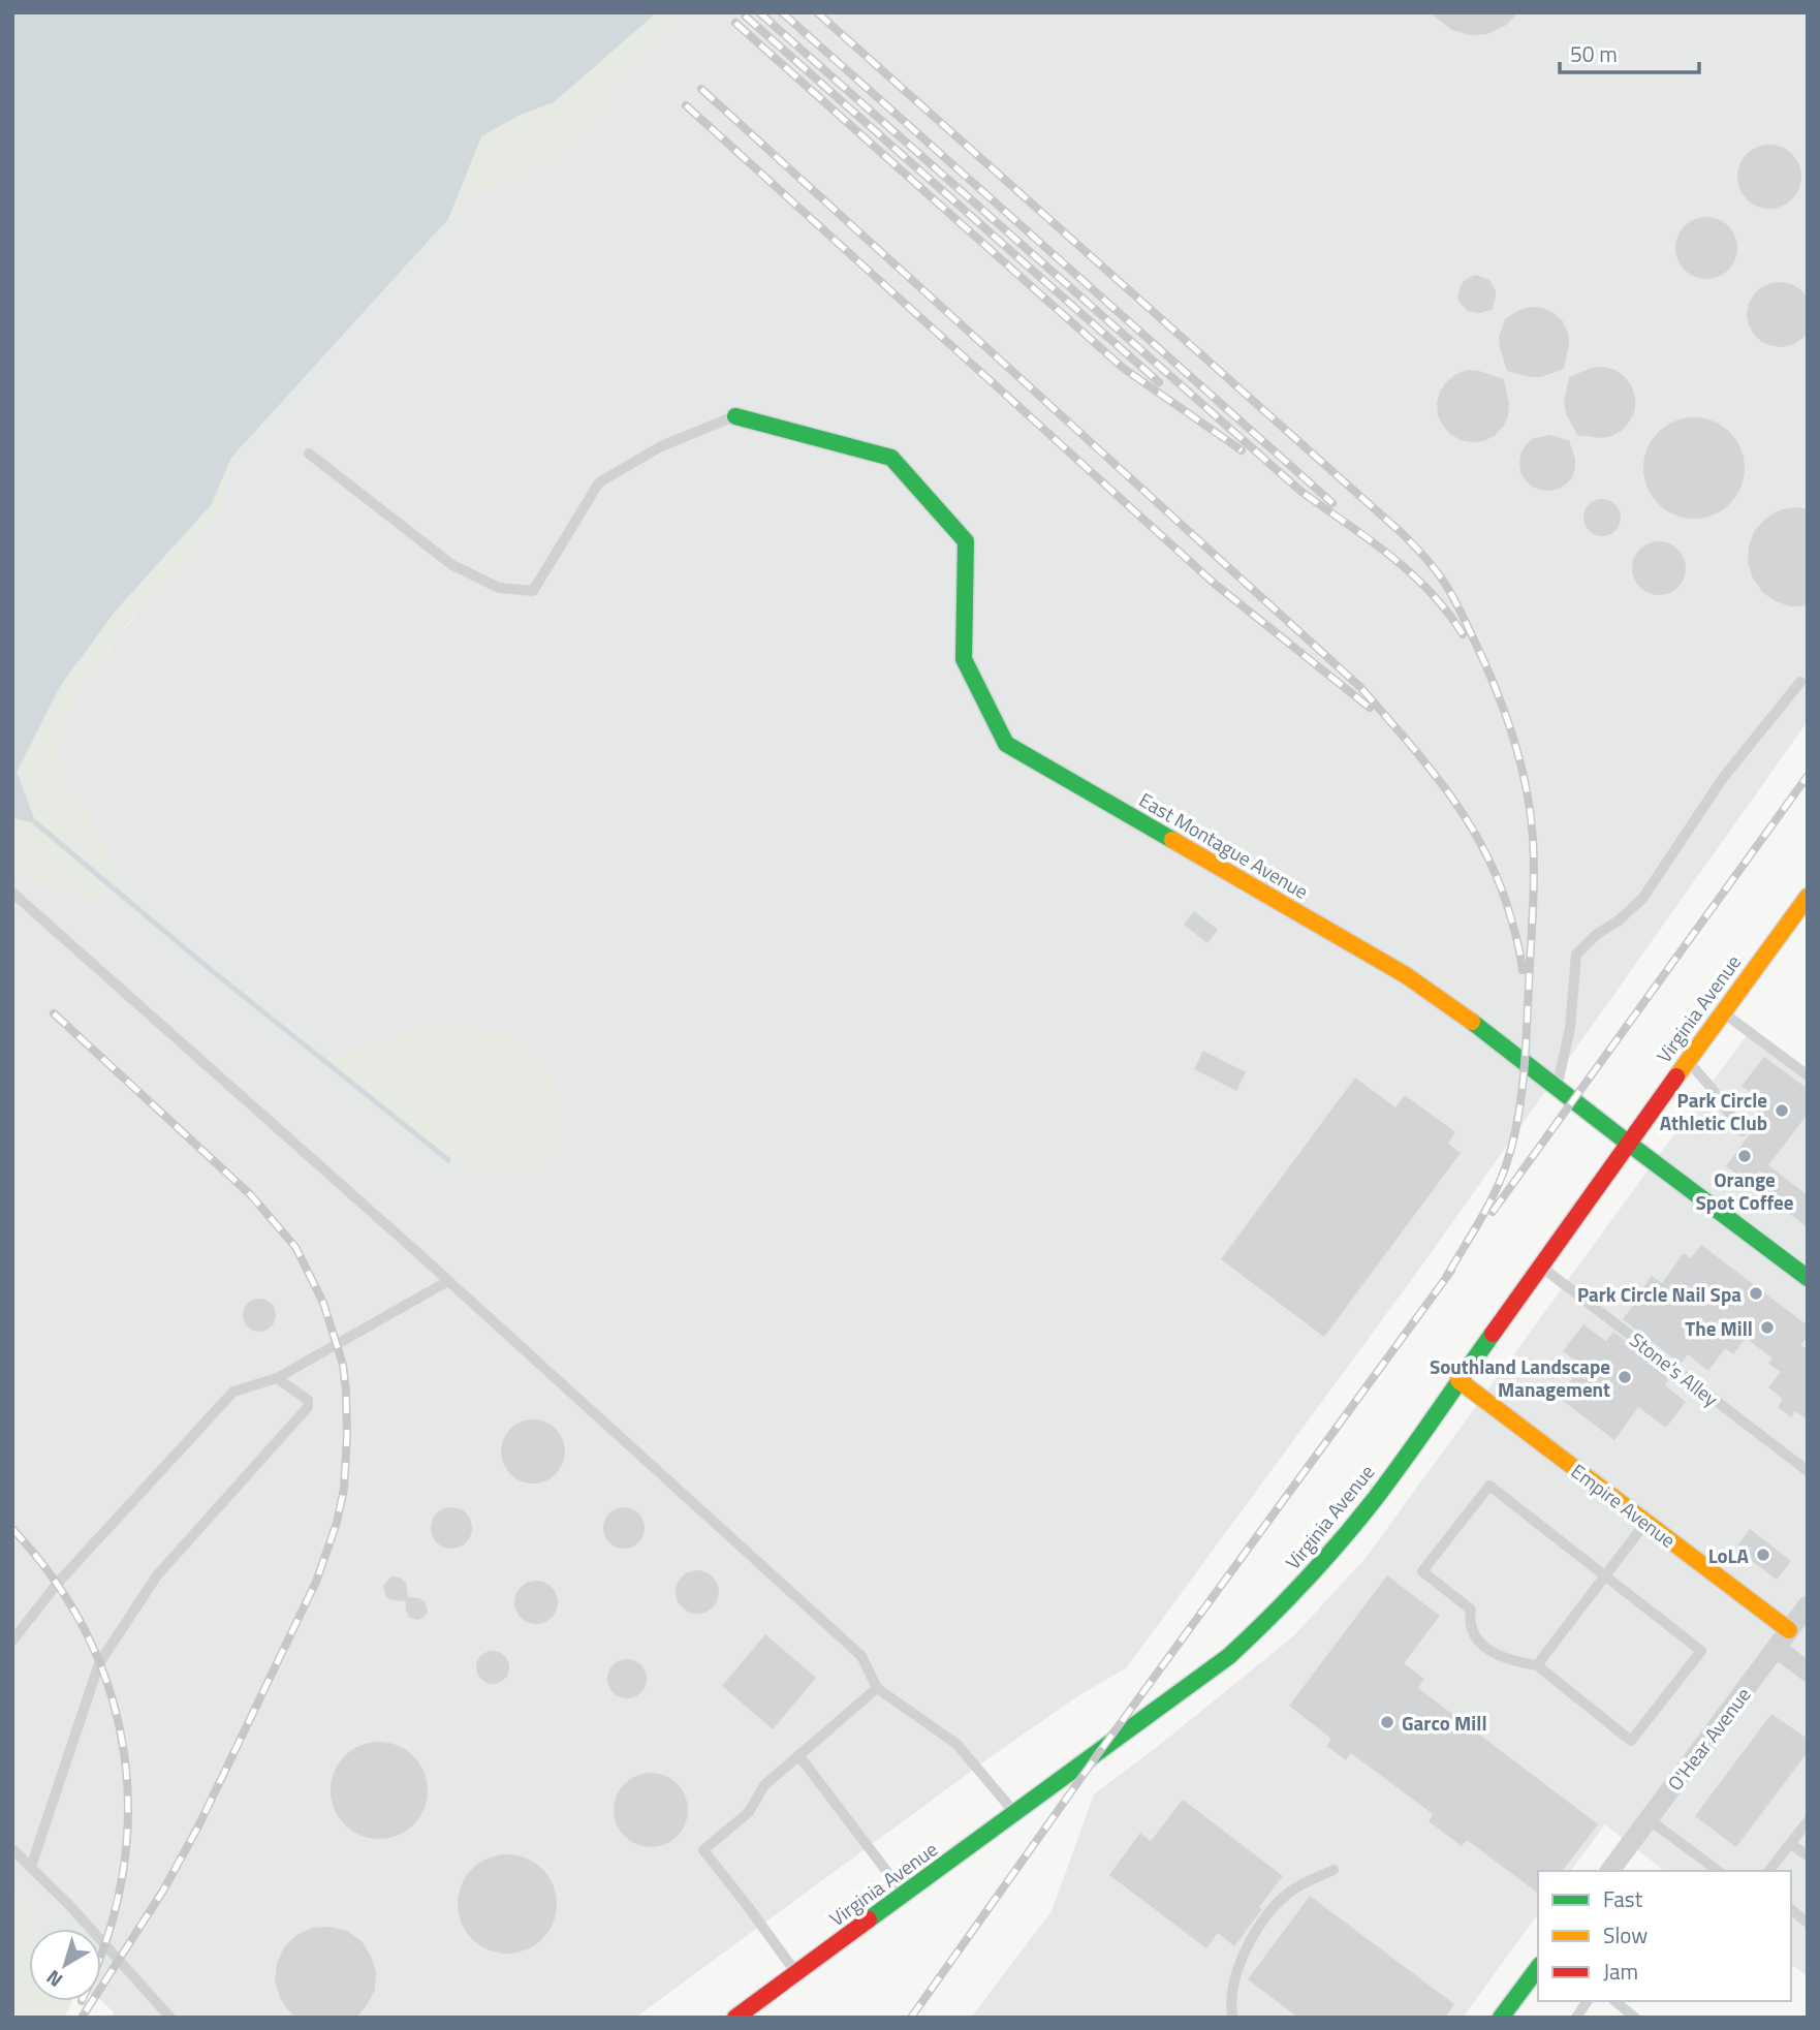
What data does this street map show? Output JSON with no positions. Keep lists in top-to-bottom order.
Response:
{
  "streets": {
    "street": [
      "East Montague Avenue",
      "Virginia Avenue",
      "Empire Avenue",
      "O'Hear Avenue"
    ],
    "lane": ["Stone's Alley"]
  },
  "crossings": [
    ["East Montague Avenue", "Virginia Avenue"],
    ["Virginia Avenue", "Stone's Alley"],
    ["Virginia Avenue", "Empire Avenue"],
    ["Empire Avenue", "O'Hear Avenue"]
  ],
  "places": [
    "Park Circle Athletic Club",
    "Orange Spot Coffee",
    "Park Circle Nail Spa",
    "The Mill",
    "Southland Landscape Management",
    "LoLA",
    "Garco Mill"
  ],
  "legend": ["Fast", "Slow", "Jam"],
  "scale_bar": "50 m",
  "north": "bottom left"
}
